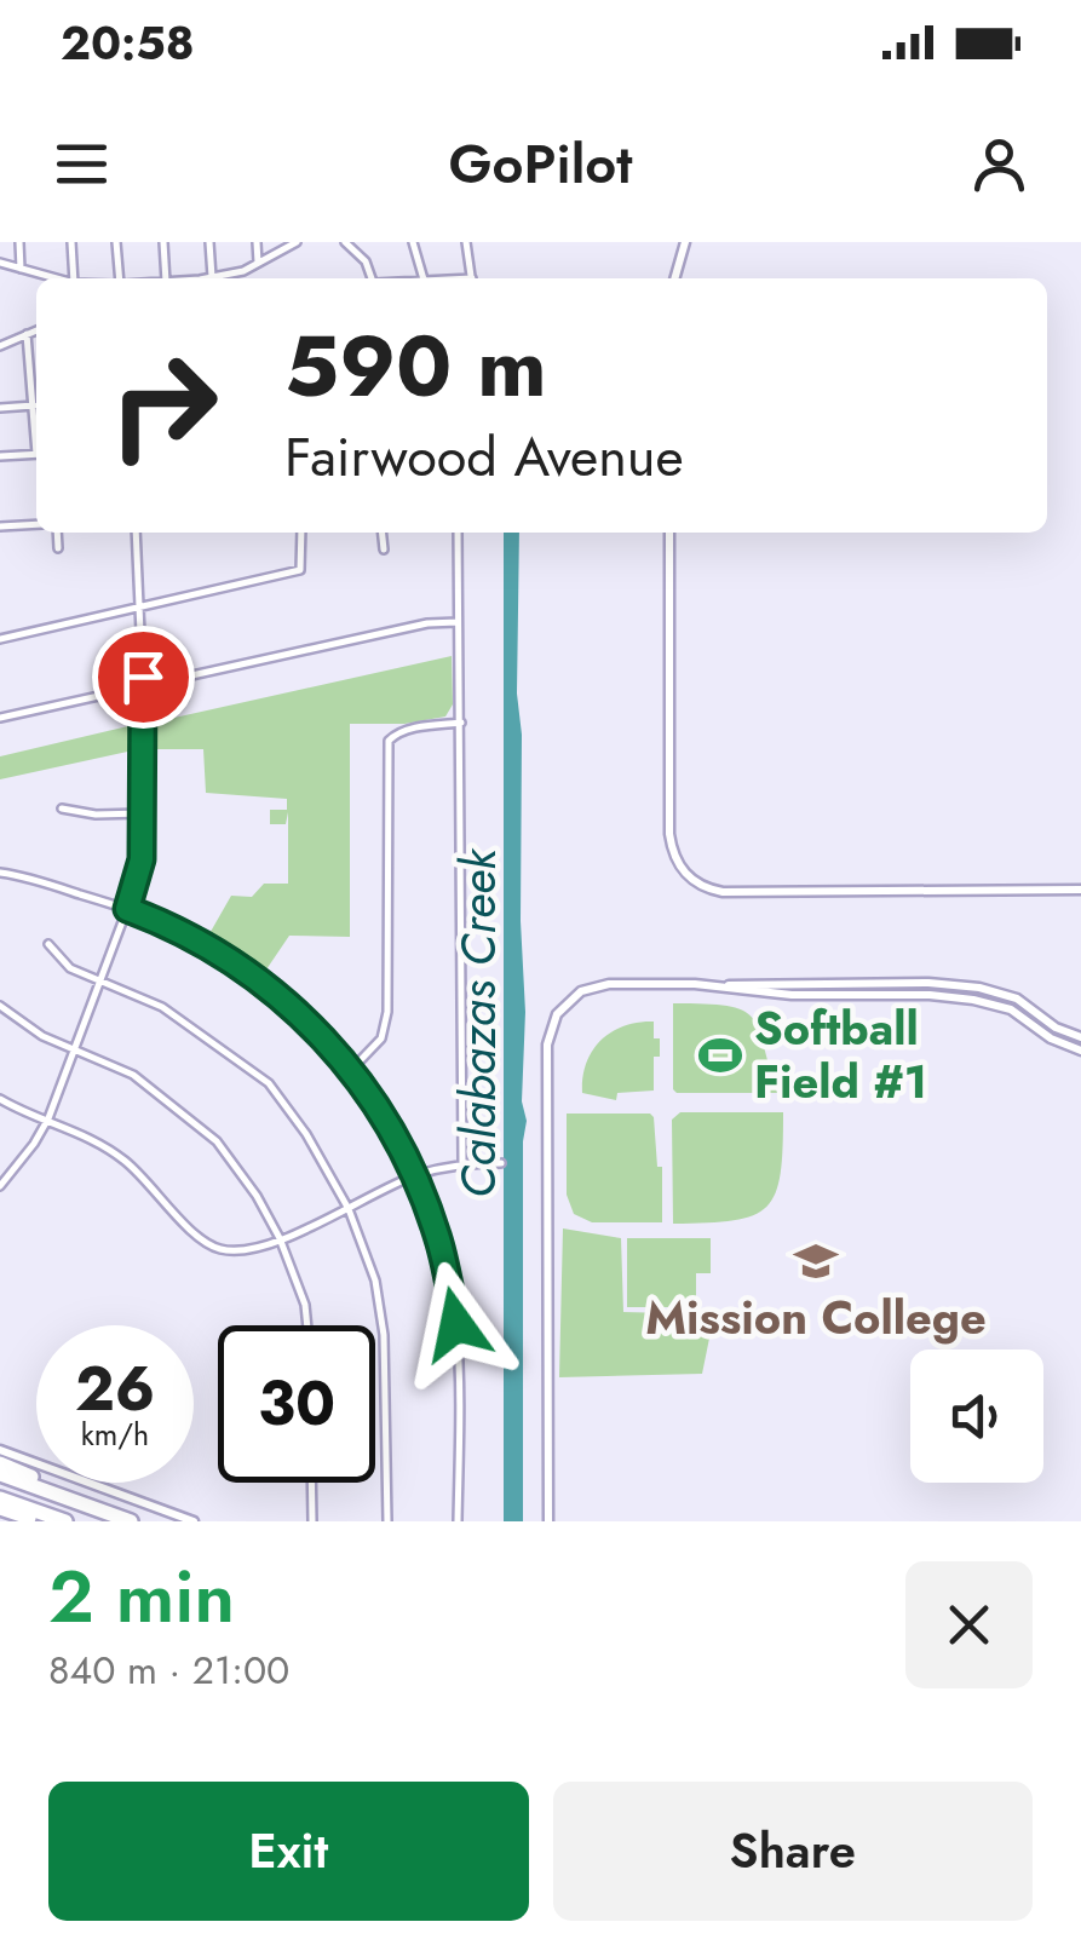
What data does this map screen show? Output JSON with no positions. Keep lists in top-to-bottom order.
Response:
{
  "water": ["Calabazas Creek"],
  "places": {
    "sports": ["Softball Field #1"],
    "school or university": ["Mission College"]
  },
  "page": {
    "status": "20:58",
    "header": "GoPilot",
    "turn": ["590 m", "Fairwood Avenue"],
    "speed": "26 km/h",
    "limit": "30",
    "heading": ["2 min", "840 m · 21:00"],
    "buttons": ["Exit", "Share"]
  }
}
